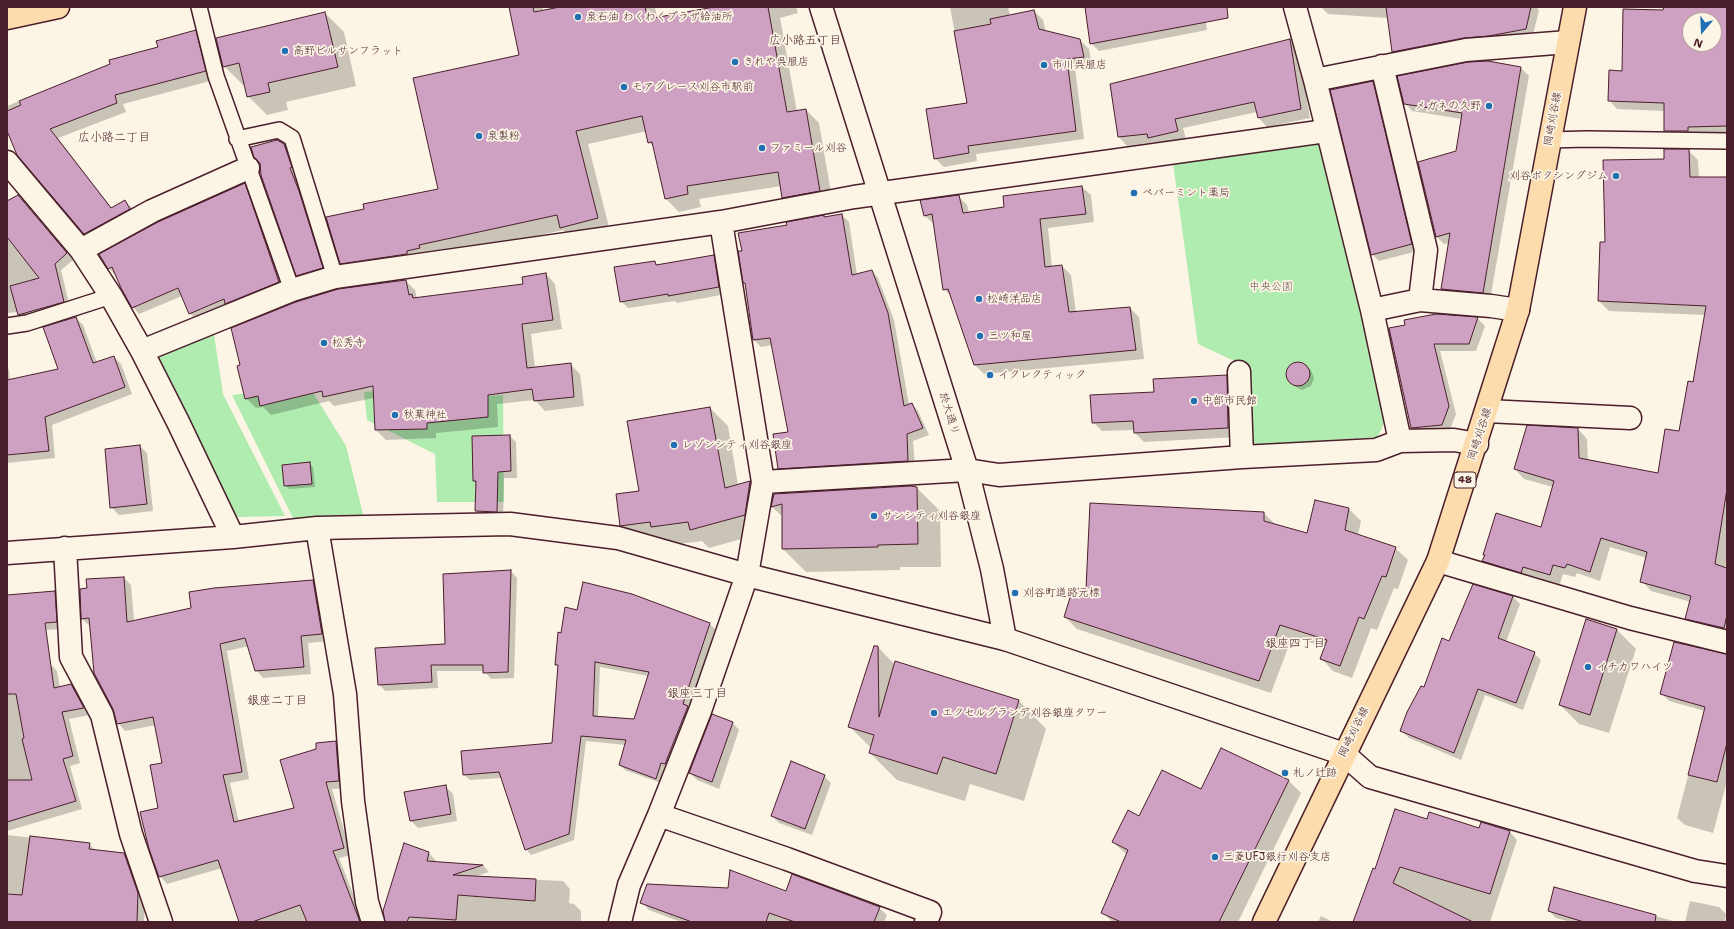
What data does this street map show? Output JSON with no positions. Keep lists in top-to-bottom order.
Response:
{
  "streets": {
    "main road": ["岡崎刈谷線", "48"],
    "street": ["於大通り"]
  },
  "districts": [
    "広小路五丁目",
    "広小路二丁目",
    "銀座四丁目",
    "銀座三丁目",
    "銀座二丁目"
  ],
  "parks": ["中央公園"],
  "places": [
    "泉石油 わくわくプラザ給油所",
    "高野ビルサンフラット",
    "きれや呉服店",
    "市川呉服店",
    "モアグレース刈谷市駅前",
    "メガネの久野",
    "泉製粉",
    "ファミール刈谷",
    "刈谷ボクシングジム",
    "ペパーミント薬局",
    "松崎洋品店",
    "三ツ和屋",
    "松秀寺",
    "イクレクティック",
    "中部市民館",
    "秋葉神社",
    "レゾンシティ刈谷銀座",
    "サンシティ刈谷銀座",
    "刈谷町道路元標",
    "イチカワハイツ",
    "エクセルグランデ刈谷銀座タワー",
    "札ノ辻跡",
    "三菱UFJ銀行刈谷支店"
  ],
  "north": "bottom"
}
